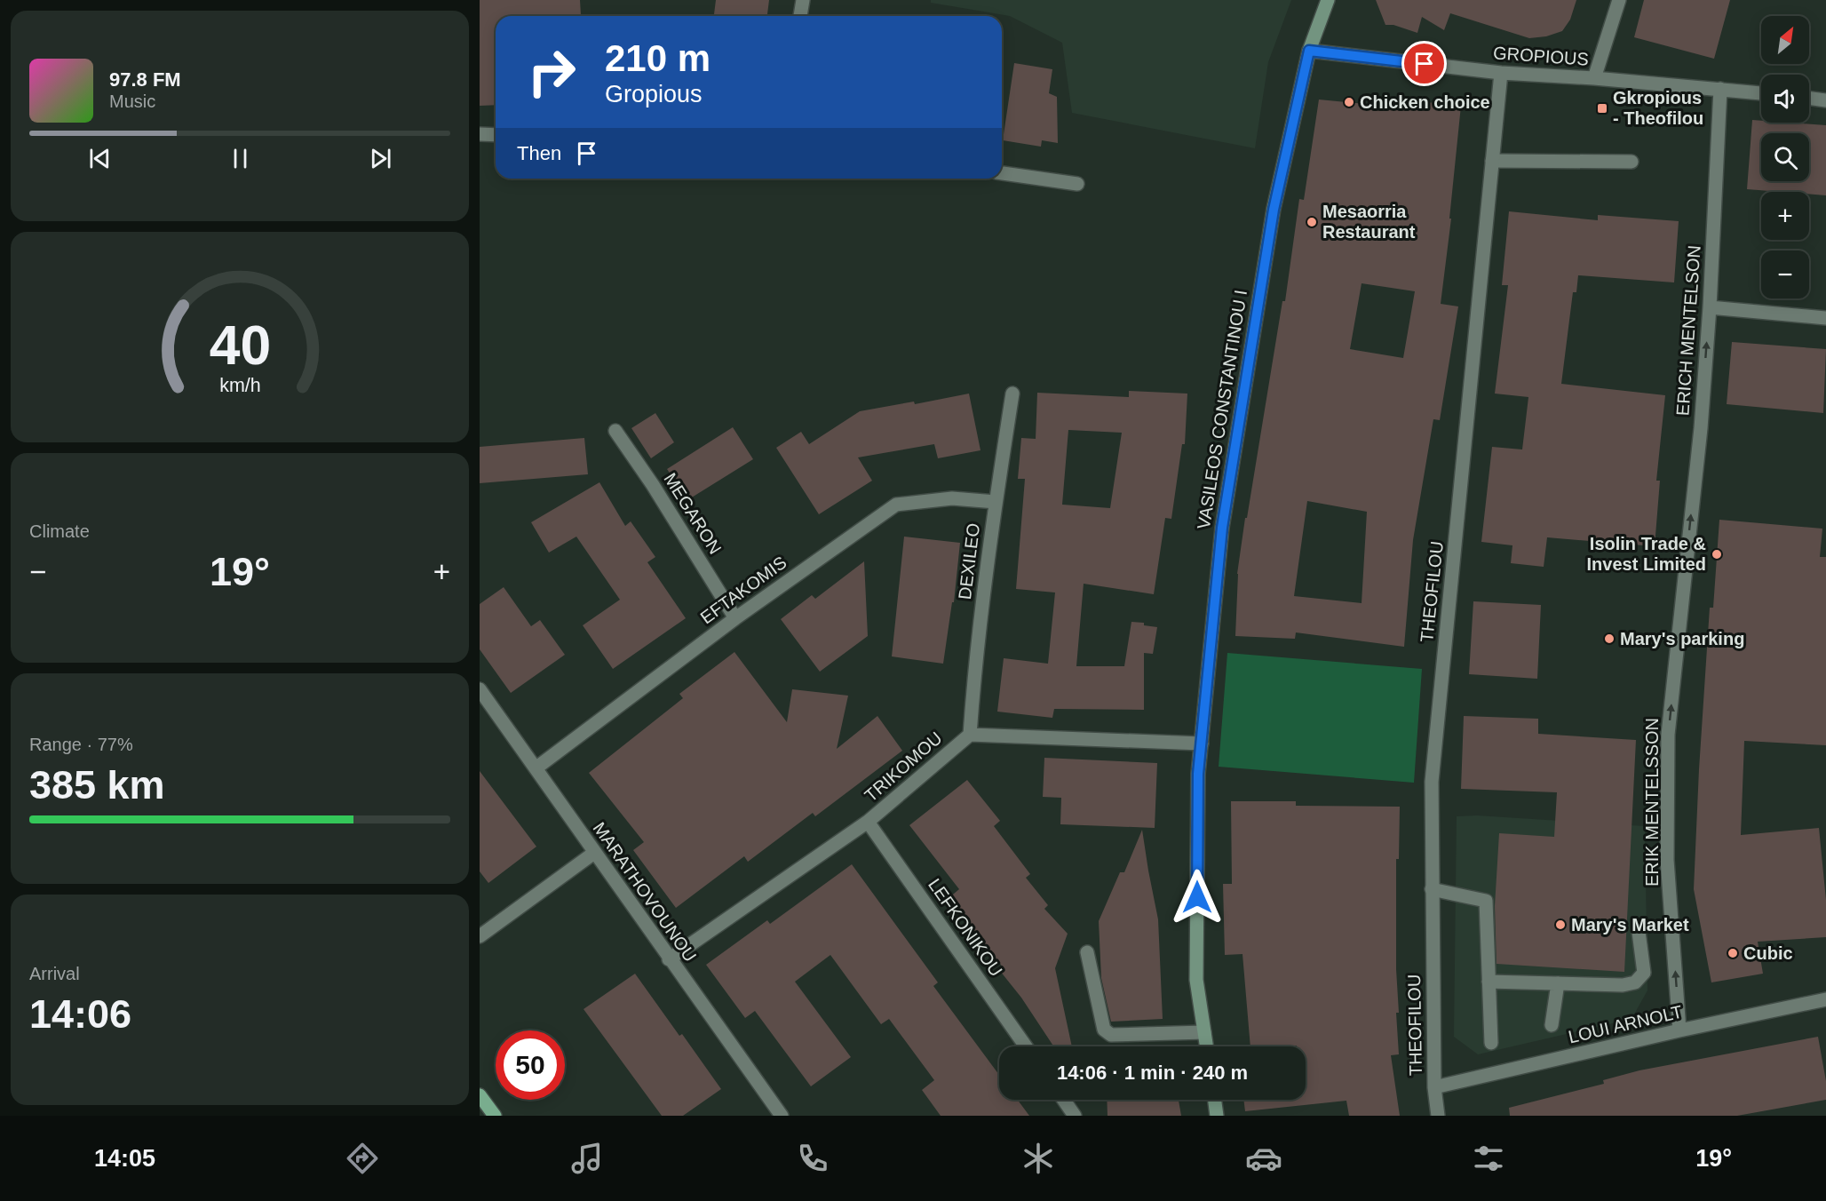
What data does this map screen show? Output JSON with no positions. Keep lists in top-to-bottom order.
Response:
{
  "streets": {
    "main road": ["VASILEOS CONSTANTINOU I"],
    "street": [
      "GROPIOUS",
      "ERICH MENTELSON",
      "MEGARON",
      "DEXILEO",
      "EFTAKOMIS",
      "THEOFILOU",
      "TRIKOMOU",
      "ERIK MENTELSSON",
      "MARATHOVOUNOU",
      "LEFKONIKOU",
      "LOUI ARNOLT"
    ]
  },
  "crossings": [
    ["GROPIOUS", "ERICH MENTELSON"],
    ["GROPIOUS", "VASILEOS CONSTANTINOU I"],
    ["GROPIOUS", "THEOFILOU"],
    ["ERICH MENTELSON", "ERIK MENTELSSON"],
    ["VASILEOS CONSTANTINOU I", "TRIKOMOU"],
    ["MEGARON", "EFTAKOMIS"],
    ["DEXILEO", "EFTAKOMIS"],
    ["DEXILEO", "TRIKOMOU"],
    ["EFTAKOMIS", "MARATHOVOUNOU"],
    ["THEOFILOU", "LOUI ARNOLT"],
    ["TRIKOMOU", "MARATHOVOUNOU"],
    ["TRIKOMOU", "LEFKONIKOU"],
    ["ERIK MENTELSSON", "LOUI ARNOLT"]
  ],
  "one_way": ["ERICH MENTELSON", "ERIK MENTELSSON"],
  "places": {
    "other": [
      "Chicken choice",
      "Mesaorria Restaurant",
      "Isolin Trade & Invest Limited",
      "Mary's parking",
      "Mary's Market",
      "Cubic"
    ],
    "transit": ["Gkropious - Theofilou"]
  },
  "north": "top right",
  "page": {
    "map_buttons": ["+", "−"],
    "turn": ["210 m", "Gropious"],
    "song": ["97.8 FM", "Music"],
    "then": "Then",
    "tile": [
      "Climate",
      ["Range · 77%", "385 km"],
      ["Arrival", "14:06"]
    ],
    "heat": ["−", "19°", "+"],
    "limit": "50",
    "trip": "14:06 · 1 min · 240 m",
    "tabs": ["14:05", "19°"],
    "gauge": ["40", "km/h"]
  }
}
